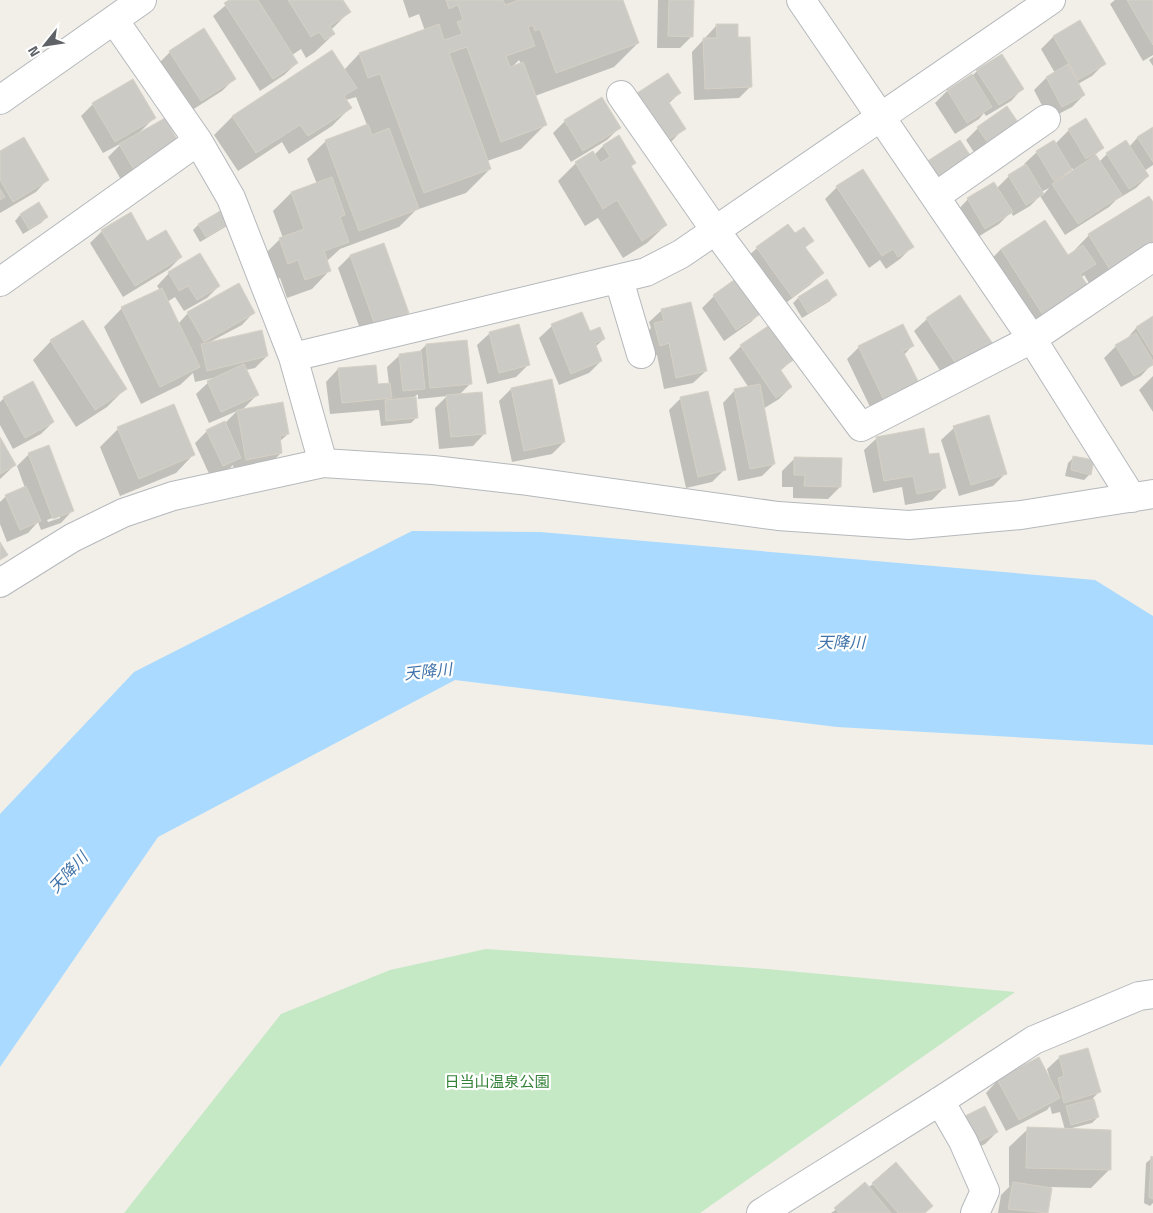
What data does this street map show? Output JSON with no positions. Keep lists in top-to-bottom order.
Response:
{
  "water": ["天降川"],
  "parks": ["日当山温泉公園"],
  "north": "bottom left"
}
